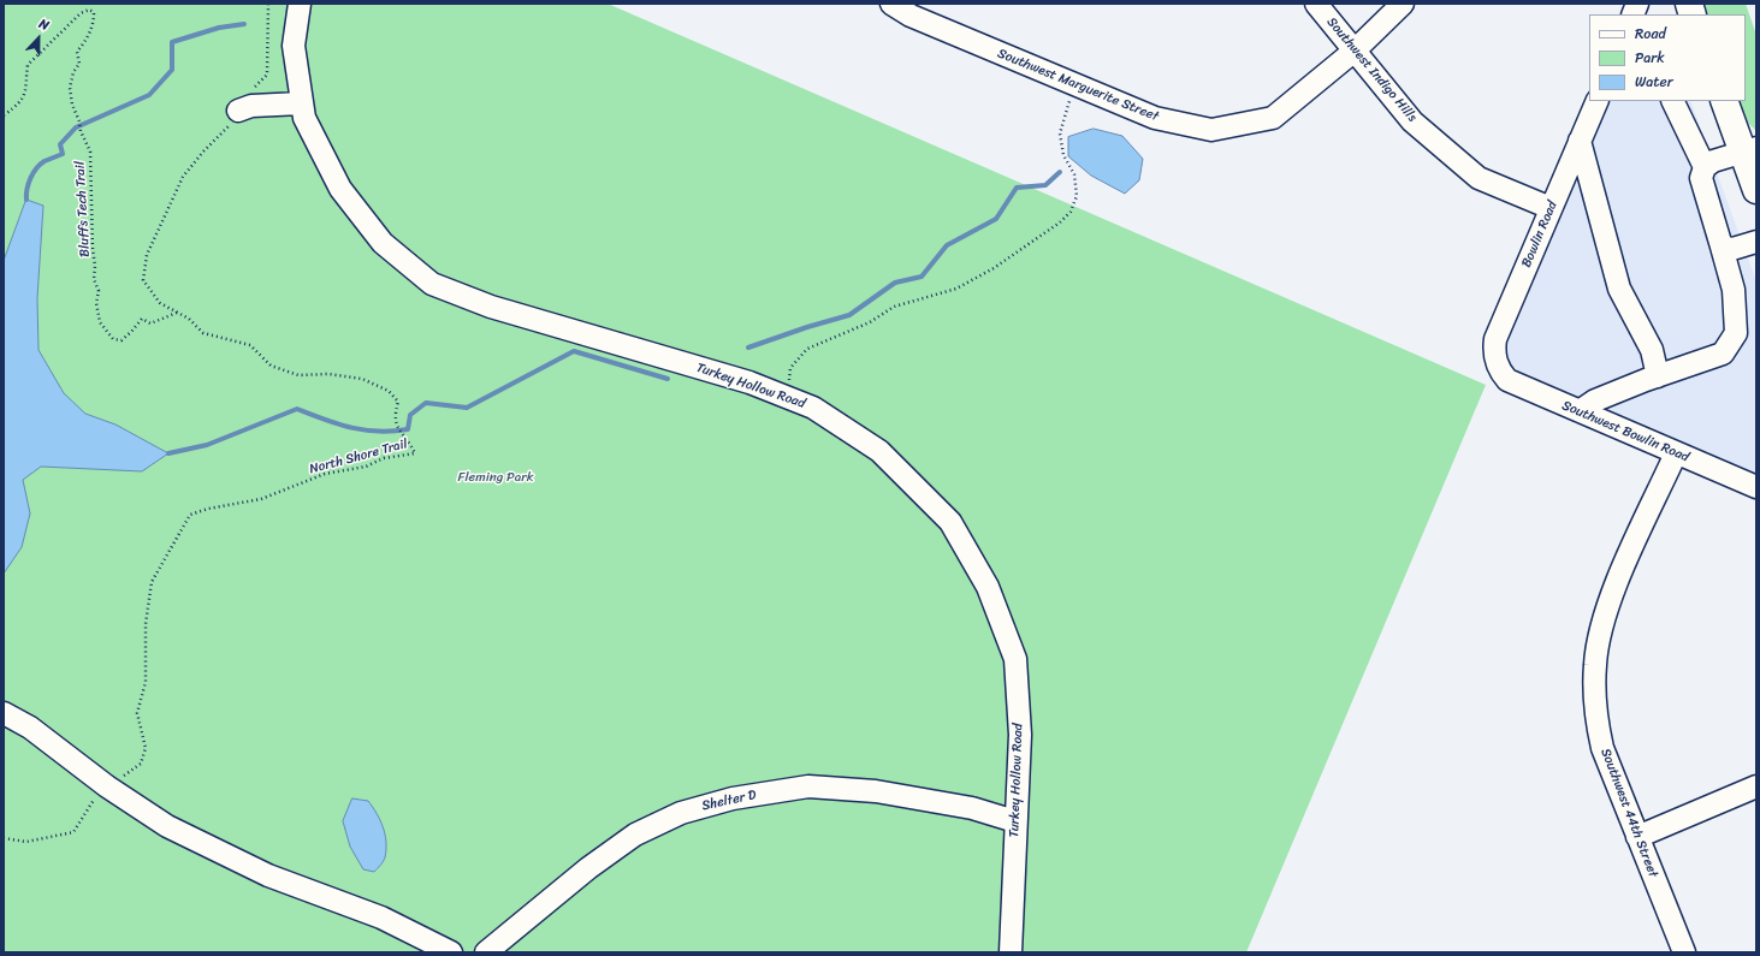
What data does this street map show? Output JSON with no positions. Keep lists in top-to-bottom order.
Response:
{
  "streets": {
    "street": [
      "Southwest Indigo Hills",
      "Southwest Marguerite Street",
      "Bowlin Road",
      "Turkey Hollow Road",
      "Southwest Bowlin Road",
      "Shelter D",
      "Southwest 44th Street"
    ],
    "path": ["Bluffs Tech Trail", "North Shore Trail"]
  },
  "crossings": [
    ["Southwest Indigo Hills", "Southwest Marguerite Street"],
    ["Southwest Indigo Hills", "Bowlin Road"],
    ["Bluffs Tech Trail", "North Shore Trail"],
    ["Bowlin Road", "Southwest Bowlin Road"],
    ["Turkey Hollow Road", "Shelter D"],
    ["Southwest Bowlin Road", "Southwest 44th Street"]
  ],
  "parks": ["Fleming Park"],
  "legend": ["Road", "Park", "Water"],
  "north": "top"
}
